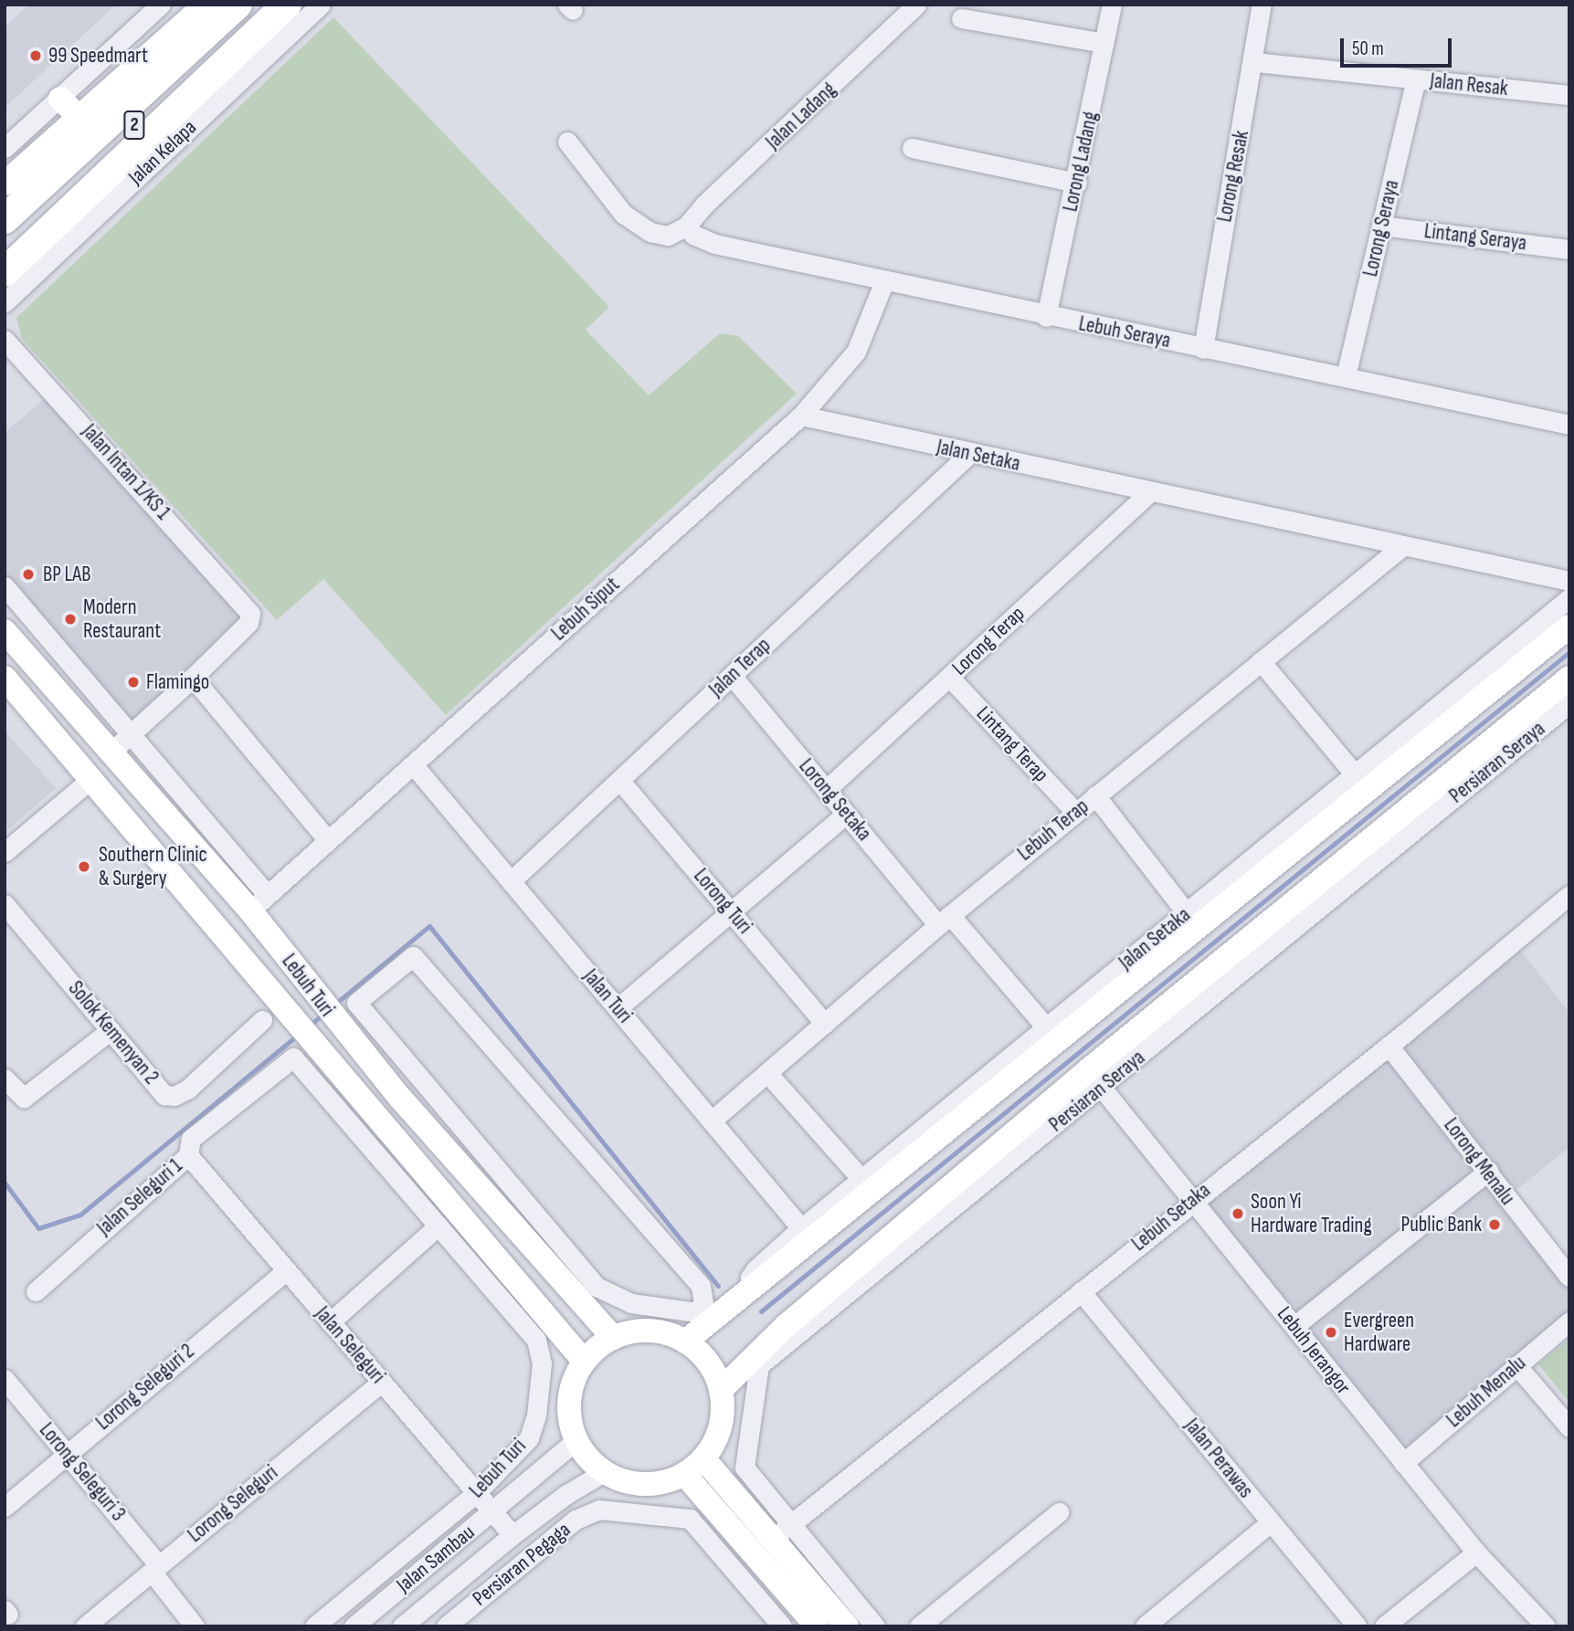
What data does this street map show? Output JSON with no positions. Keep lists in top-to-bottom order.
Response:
{
  "streets": {
    "highway": ["2"],
    "main road": ["Persiaran Seraya", "Lebuh Turi"],
    "street": [
      "Jalan Resak",
      "Jalan Ladang",
      "Jalan Kelapa",
      "Lorong Ladang",
      "Lorong Resak",
      "Lorong Seraya",
      "Lintang Seraya",
      "Lebuh Seraya",
      "Jalan Setaka",
      "Jalan Intan 1/KS 1",
      "Lebuh Siput",
      "Lorong Terap",
      "Jalan Terap",
      "Lintang Terap",
      "Lorong Setaka",
      "Lebuh Terap",
      "Lorong Turi",
      "Jalan Turi",
      "Solok Kemenyan 2",
      "Lorong Menalu",
      "Jalan Seleguri 1",
      "Lebuh Setaka",
      "Jalan Seleguri",
      "Lebuh Jerangor",
      "Lorong Seleguri 2",
      "Lebuh Menalu",
      "Jalan Perawas",
      "Lorong Seleguri 3",
      "Lorong Seleguri",
      "Jalan Sambau",
      "Persiaran Pegaga"
    ]
  },
  "crossings": [
    ["Jalan Resak", "Lorong Resak"],
    ["Jalan Resak", "Lorong Seraya"],
    ["Jalan Ladang", "Lebuh Seraya"],
    ["Lorong Ladang", "Lebuh Seraya"],
    ["Lorong Resak", "Lebuh Seraya"],
    ["Lorong Seraya", "Lintang Seraya"],
    ["Lorong Seraya", "Lebuh Seraya"],
    ["Lebuh Seraya", "Lebuh Siput"],
    ["Jalan Setaka", "Lebuh Siput"],
    ["Jalan Setaka", "Lorong Terap"],
    ["Jalan Setaka", "Jalan Terap"],
    ["Jalan Setaka", "Lorong Setaka"],
    ["Jalan Setaka", "Lebuh Terap"],
    ["Jalan Setaka", "Jalan Turi"],
    ["Lebuh Siput", "Lebuh Turi"],
    ["Lebuh Siput", "Jalan Turi"],
    ["Lorong Terap", "Lintang Terap"],
    ["Lorong Terap", "Lorong Setaka"],
    ["Jalan Terap", "Lorong Setaka"],
    ["Jalan Terap", "Lorong Turi"],
    ["Jalan Terap", "Jalan Turi"],
    ["Lintang Terap", "Lebuh Terap"],
    ["Persiaran Seraya", "Lebuh Turi"],
    ["Persiaran Seraya", "Lebuh Setaka"],
    ["Persiaran Seraya", "Lebuh Jerangor"],
    ["Persiaran Seraya", "Jalan Sambau"],
    ["Lorong Setaka", "Lebuh Terap"],
    ["Lebuh Terap", "Lorong Turi"],
    ["Lebuh Terap", "Jalan Turi"],
    ["Lebuh Turi", "Jalan Seleguri 1"],
    ["Lebuh Turi", "Jalan Seleguri"],
    ["Lebuh Turi", "Jalan Sambau"],
    ["Lorong Menalu", "Lebuh Setaka"],
    ["Jalan Seleguri 1", "Jalan Seleguri"],
    ["Lebuh Setaka", "Lebuh Jerangor"],
    ["Lebuh Setaka", "Jalan Perawas"],
    ["Jalan Seleguri", "Lorong Seleguri 2"],
    ["Jalan Seleguri", "Lorong Seleguri"],
    ["Jalan Seleguri", "Jalan Sambau"],
    ["Lebuh Jerangor", "Lebuh Menalu"],
    ["Lorong Seleguri 2", "Lorong Seleguri 3"],
    ["Lorong Seleguri 3", "Lorong Seleguri"]
  ],
  "places": [
    "99 Speedmart",
    "BP LAB",
    "Modern Restaurant",
    "Flamingo",
    "Southern Clinic & Surgery",
    "Soon Yi Hardware Trading",
    "Public Bank",
    "Evergreen Hardware"
  ],
  "scale_bar": "50 m"
}
